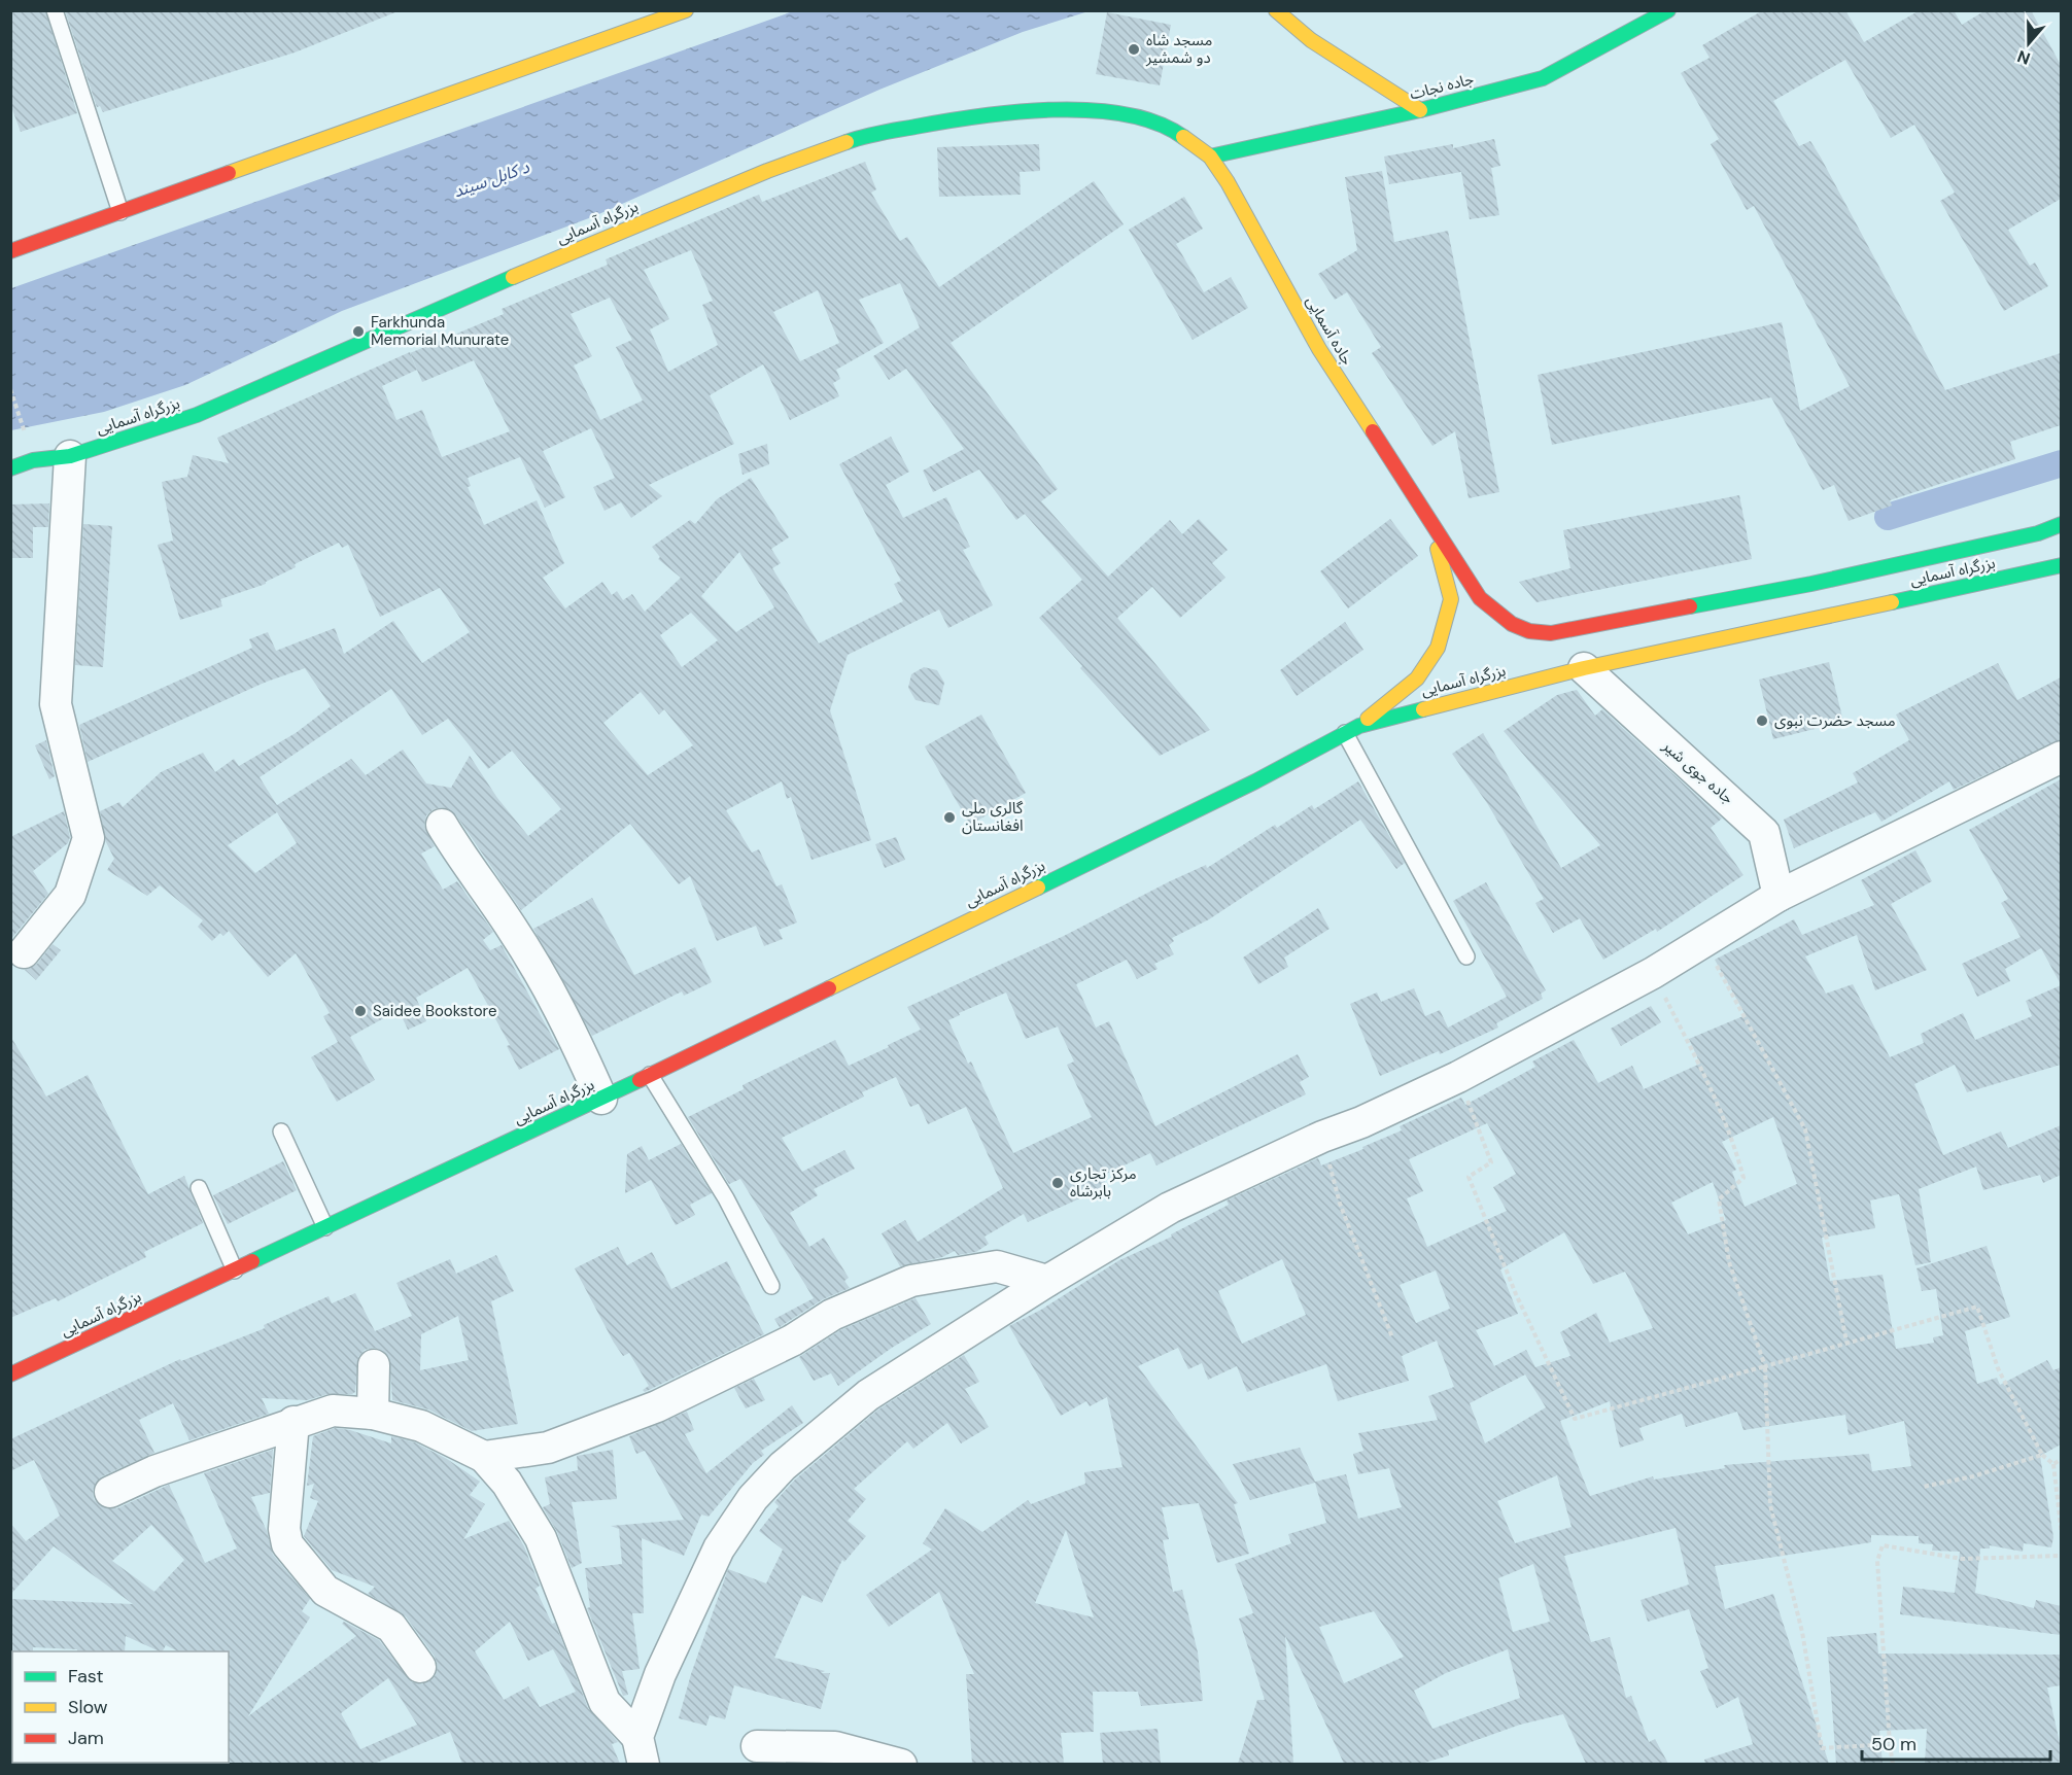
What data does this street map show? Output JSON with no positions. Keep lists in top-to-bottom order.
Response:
{
  "streets": {
    "main road": ["جاده نجات", "بزرگراه آسمایی", "جاده آسمایی"],
    "street": ["جاده جوی شیر"]
  },
  "crossings": [
    ["جاده نجات", "بزرگراه آسمایی"],
    ["جاده نجات", "جاده آسمایی"],
    ["بزرگراه آسمایی", "جاده آسمایی"],
    ["بزرگراه آسمایی", "جاده جوی شیر"]
  ],
  "water": ["د کابل سيند"],
  "places": [
    "مسجد شاه دو شمشیر",
    "Farkhunda Memorial Munurate",
    "مسجد حضرت نبوی",
    "گالری ملی افغانستان",
    "Saidee Bookstore",
    "مرکز تجاری بابرشاه"
  ],
  "legend": ["Fast", "Slow", "Jam"],
  "scale_bar": "50 m",
  "north": "bottom"
}
